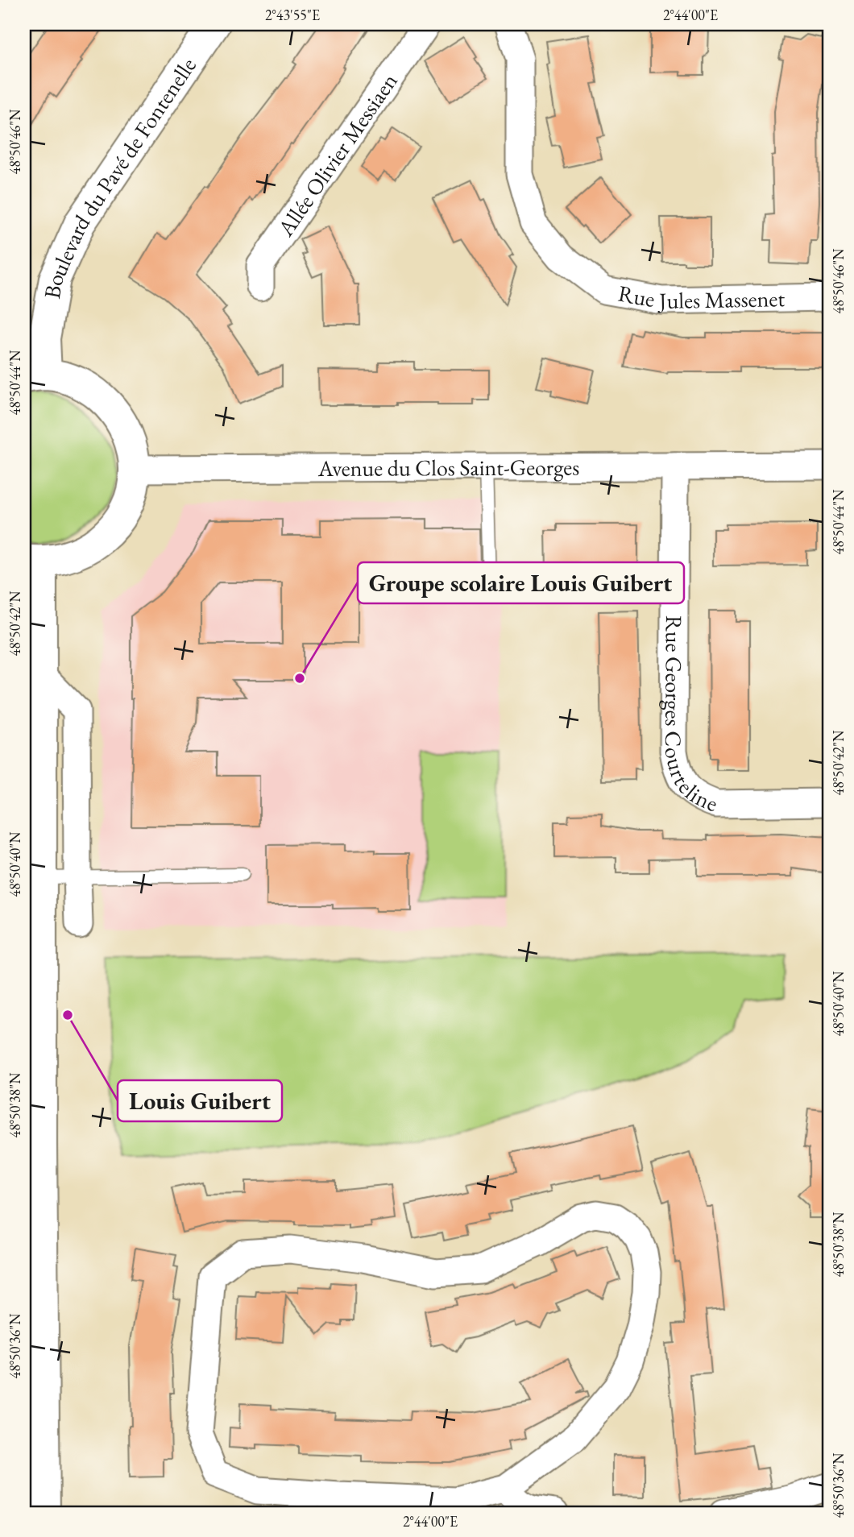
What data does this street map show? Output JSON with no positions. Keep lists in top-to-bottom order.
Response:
{
  "streets": {
    "street": [
      "Allée Olivier Messiaen",
      "Boulevard du Pavé de Fontenelle",
      "Rue Jules Massenet",
      "Avenue du Clos Saint-Georges",
      "Rue Georges Courteline"
    ]
  },
  "crossings": [
    ["Avenue du Clos Saint-Georges", "Rue Georges Courteline"]
  ],
  "places": ["Groupe scolaire Louis Guibert", "Louis Guibert"],
  "coordinates": [
    "2°43'55\"E",
    "2°44'00\"E",
    "48°50'46\"N",
    "48°50'44\"N",
    "48°50'42\"N",
    "48°50'40\"N",
    "48°50'38\"N",
    "48°50'36\"N"
  ]
}
